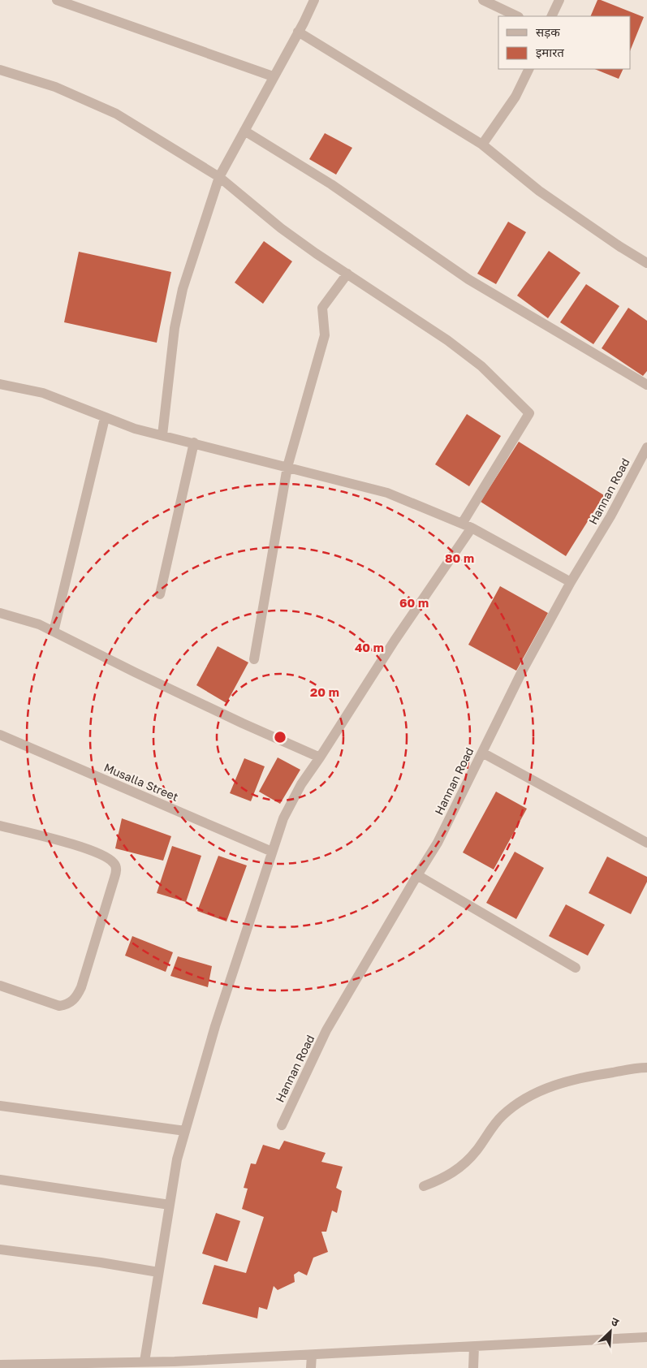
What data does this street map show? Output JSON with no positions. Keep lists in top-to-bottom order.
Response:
{
  "streets": {
    "street": ["Hannan Road", "Musalla Street"]
  },
  "legend": ["सड़क", "इमारत"],
  "north": "top right",
  "rings": [
    "80 m",
    "60 m",
    "40 m",
    "20 m"
  ]
}
